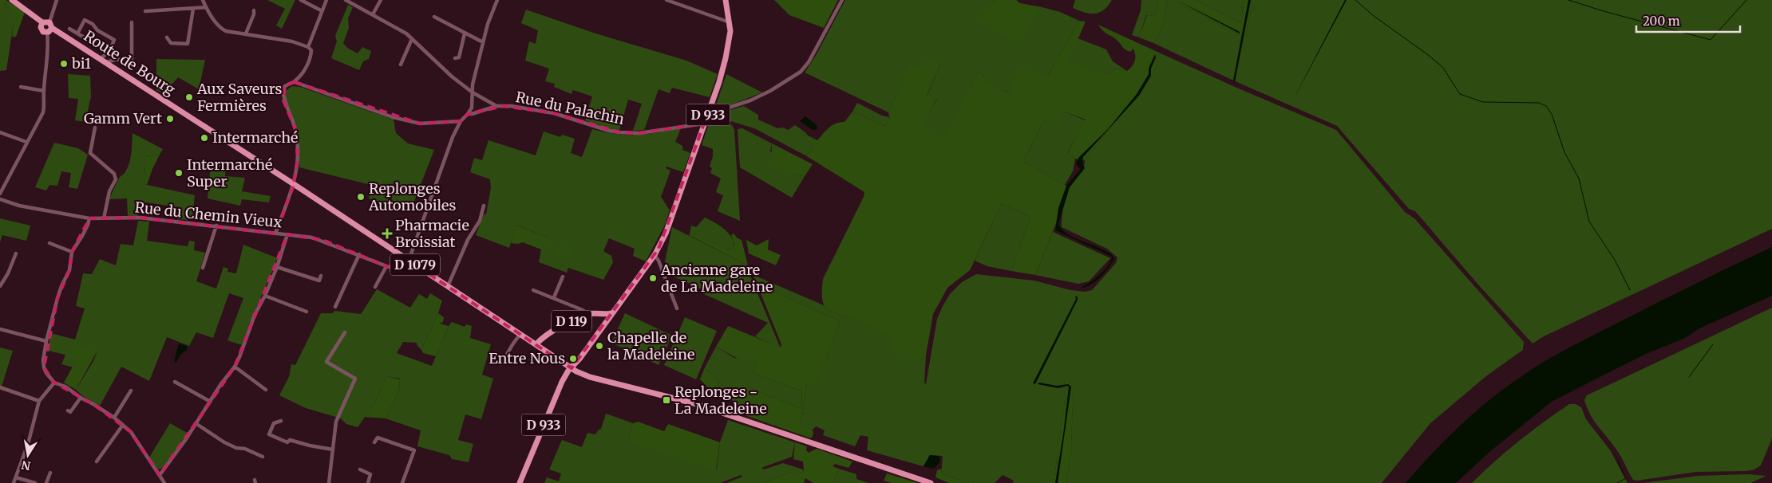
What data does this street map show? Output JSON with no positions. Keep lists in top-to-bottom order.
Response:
{
  "streets": {
    "main road": [
      "Route de Bourg",
      "D 933",
      "D 1079",
      "D 119"
    ],
    "street": ["Rue du Palachin", "Rue du Chemin Vieux"]
  },
  "crossings": [
    ["Route de Bourg", "D 1079"],
    ["Rue du Palachin", "D 933"],
    ["D 933", "D 1079"],
    ["D 933", "D 119"],
    ["D 1079", "D 119"]
  ],
  "places": {
    "other": [
      "bi1",
      "Aux Saveurs Fermières",
      "Gamm Vert",
      "Intermarché",
      "Intermarché Super",
      "Replonges Automobiles",
      "Ancienne gare de La Madeleine",
      "Chapelle de la Madeleine",
      "Entre Nous"
    ],
    "health": ["Pharmacie Broissiat"],
    "transit": ["Replonges - La Madeleine"]
  },
  "scale_bar": "200 m",
  "north": "bottom"
}
